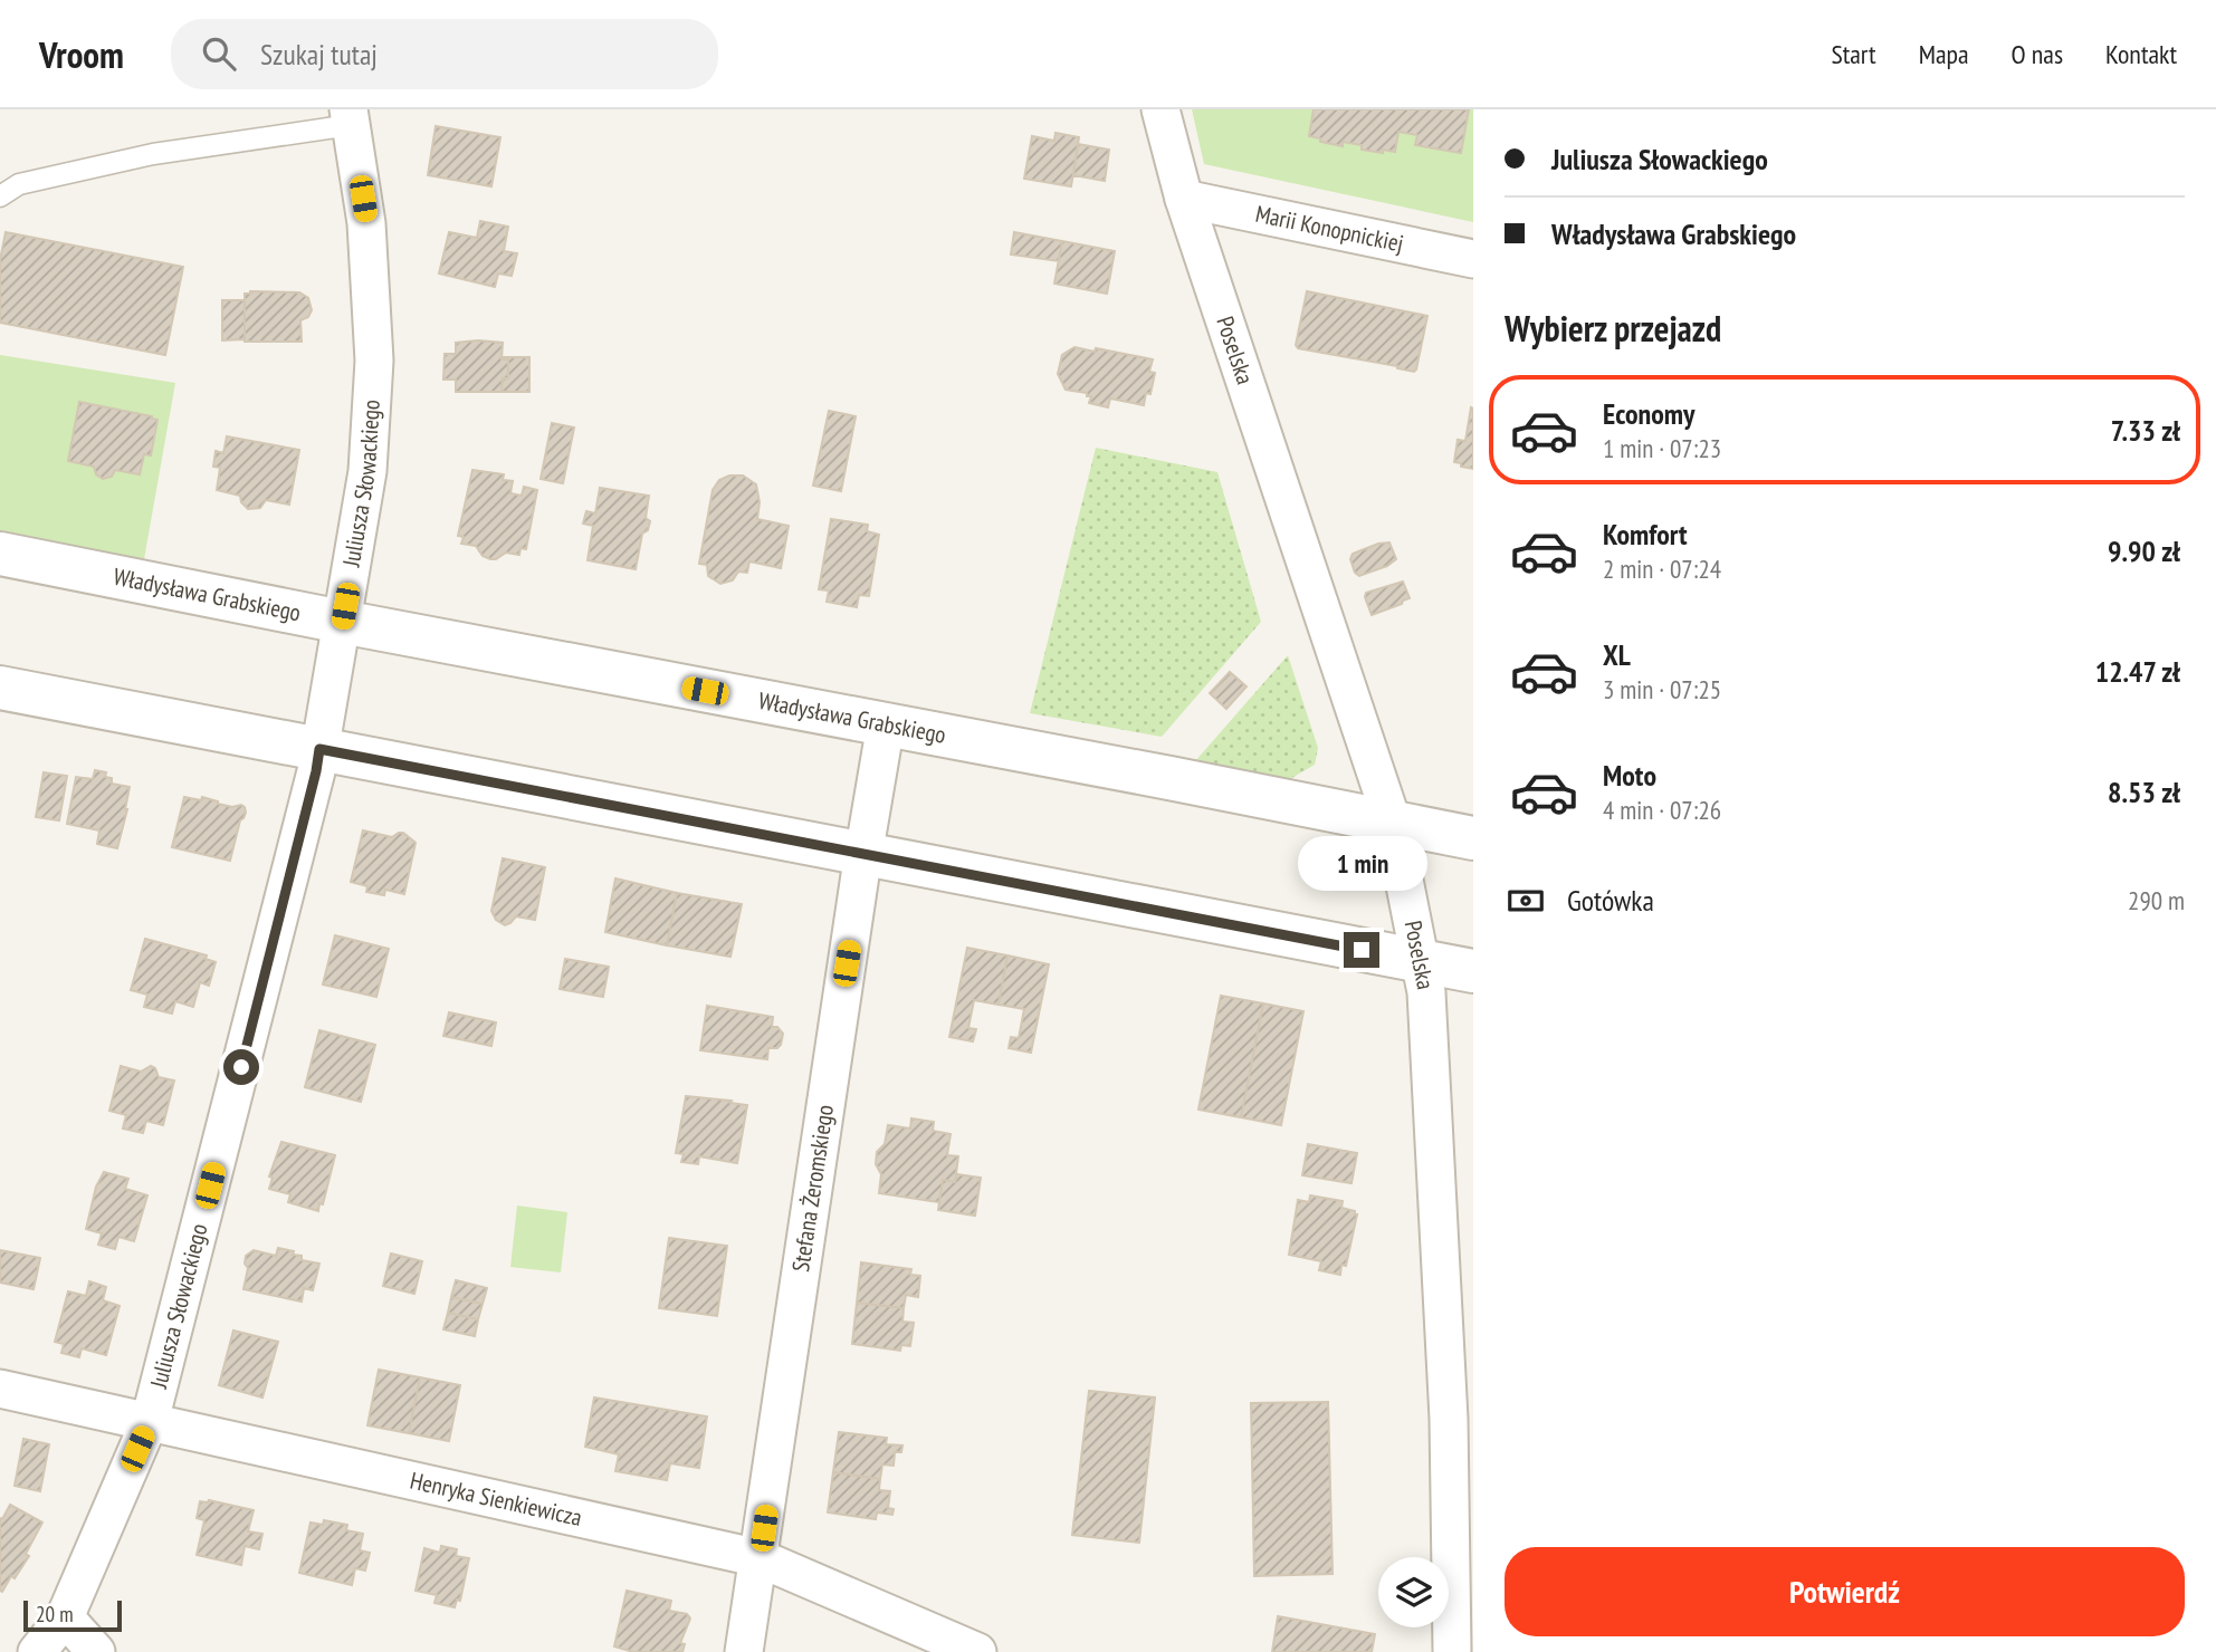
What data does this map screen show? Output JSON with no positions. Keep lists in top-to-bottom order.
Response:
{
  "streets": {
    "street": [
      "Marii Konopnickiej",
      "Poselska",
      "Juliusza Słowackiego",
      "Władysława Grabskiego",
      "Stefana Żeromskiego",
      "Henryka Sienkiewicza"
    ]
  },
  "crossings": [
    ["Marii Konopnickiej", "Poselska"],
    ["Poselska", "Władysława Grabskiego"],
    ["Juliusza Słowackiego", "Władysława Grabskiego"],
    ["Juliusza Słowackiego", "Henryka Sienkiewicza"],
    ["Władysława Grabskiego", "Stefana Żeromskiego"],
    ["Stefana Żeromskiego", "Henryka Sienkiewicza"]
  ],
  "scale_bar": "20 m",
  "page": {
    "header": "Vroom",
    "search": "Szukaj tutaj",
    "nav": [
      "Start",
      "Mapa",
      "O nas",
      "Kontakt"
    ],
    "banner": ["Juliusza Słowackiego", "Władysława Grabskiego"],
    "heading": "Wybierz przejazd",
    "list": [
      {
        "name": "Economy",
        "note": "1 min · 07:23",
        "value": "7.33 zł"
      },
      {
        "name": "Komfort",
        "note": "2 min · 07:24",
        "value": "9.90 zł"
      },
      {
        "name": "XL",
        "note": "3 min · 07:25",
        "value": "12.47 zł"
      },
      {
        "name": "Moto",
        "note": "4 min · 07:26",
        "value": "8.53 zł"
      }
    ],
    "bubble": "1 min",
    "pay": ["Gotówka", "290 m"],
    "buttons": "Potwierdź",
    "scale": "20 m"
  }
}
